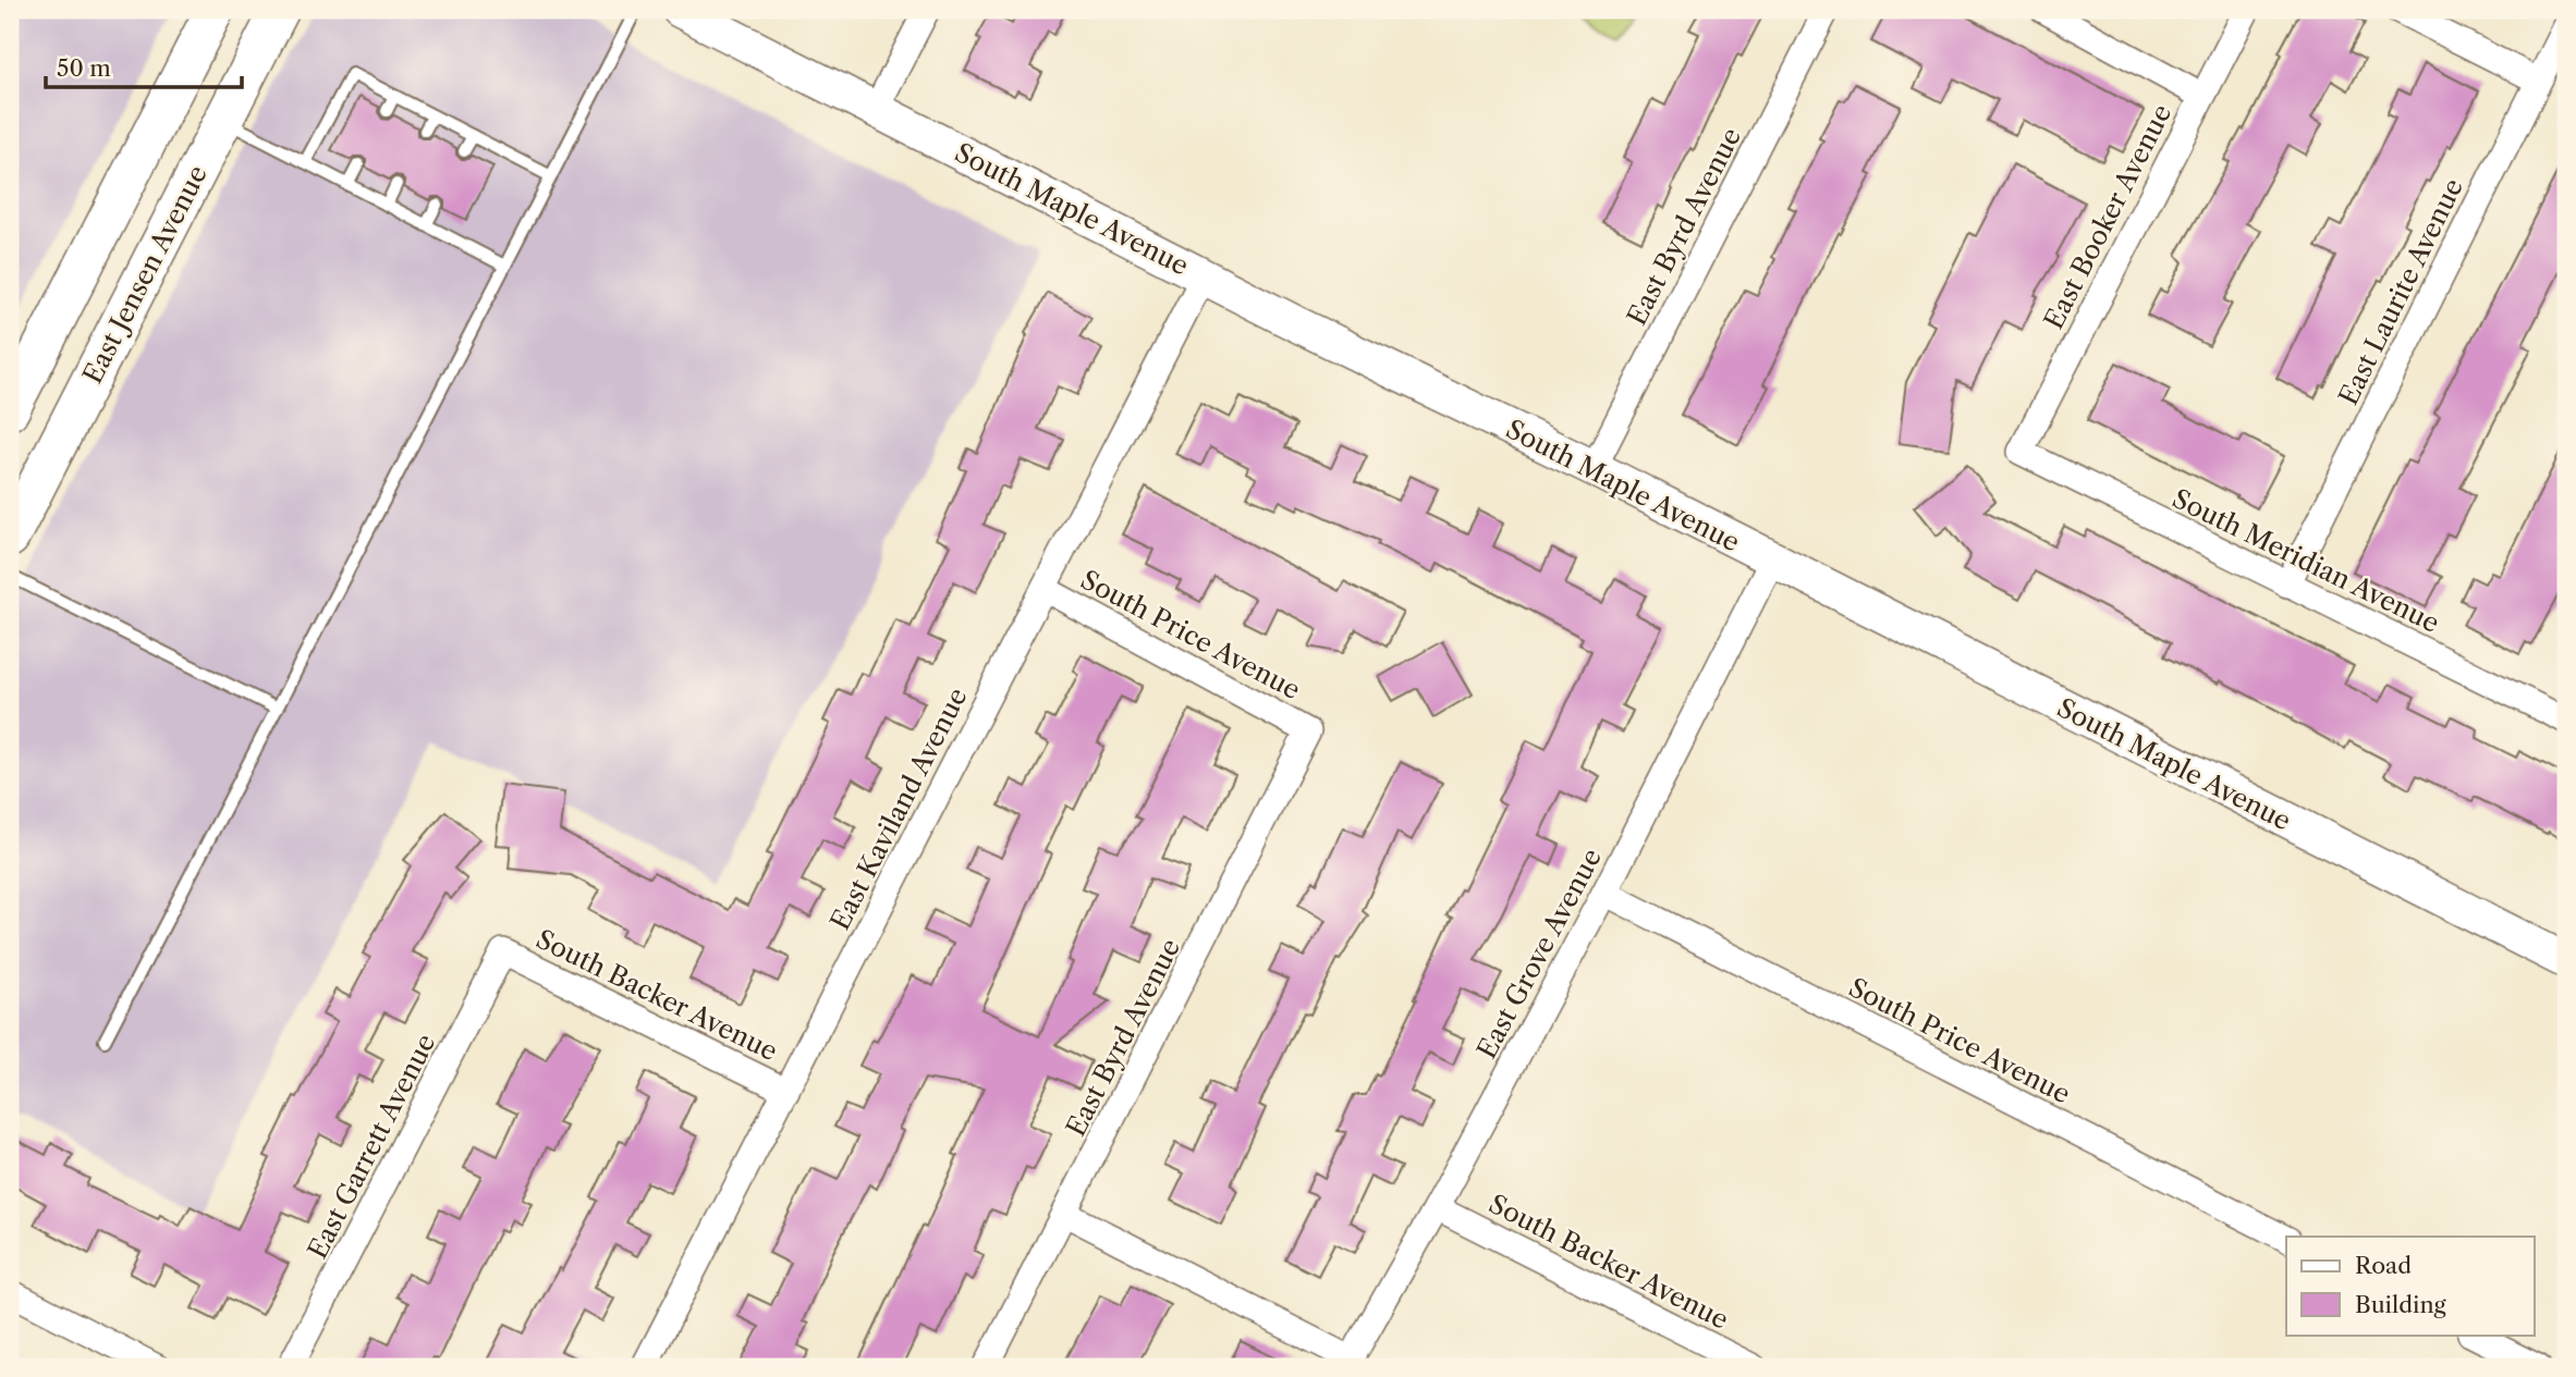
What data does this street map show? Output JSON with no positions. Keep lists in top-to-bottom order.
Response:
{
  "streets": {
    "main road": ["South Maple Avenue", "East Jensen Avenue"],
    "street": [
      "East Booker Avenue",
      "East Byrd Avenue",
      "East Laurite Avenue",
      "South Meridian Avenue",
      "South Price Avenue",
      "East Kaviland Avenue",
      "East Grove Avenue",
      "South Backer Avenue",
      "East Garrett Avenue"
    ]
  },
  "crossings": [
    ["South Maple Avenue", "East Byrd Avenue"],
    ["South Maple Avenue", "East Kaviland Avenue"],
    ["South Maple Avenue", "East Grove Avenue"],
    ["East Booker Avenue", "South Meridian Avenue"],
    ["East Byrd Avenue", "South Price Avenue"],
    ["East Laurite Avenue", "South Meridian Avenue"],
    ["South Price Avenue", "East Kaviland Avenue"],
    ["South Price Avenue", "East Grove Avenue"],
    ["East Kaviland Avenue", "South Backer Avenue"],
    ["East Grove Avenue", "South Backer Avenue"],
    ["South Backer Avenue", "East Garrett Avenue"]
  ],
  "legend": ["Road", "Building"],
  "scale_bar": "50 m"
}
